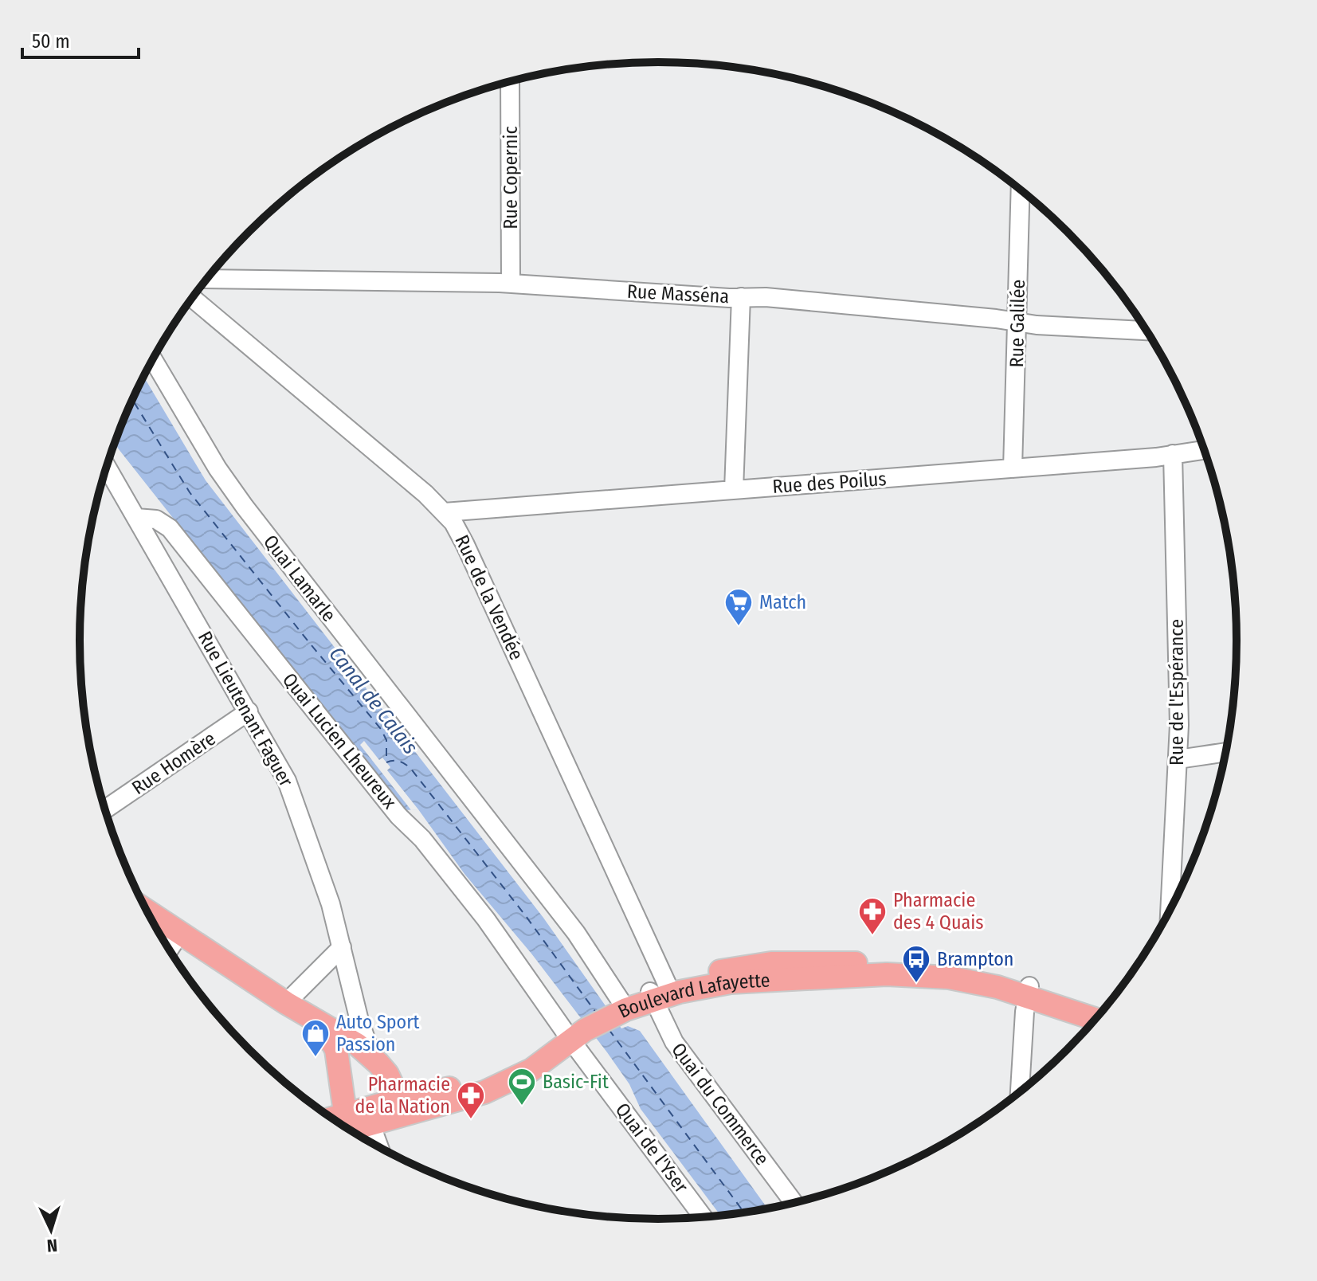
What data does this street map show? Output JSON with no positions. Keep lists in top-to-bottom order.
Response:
{
  "streets": {
    "main road": ["Boulevard Lafayette"],
    "street": [
      "Rue Copernic",
      "Rue Masséna",
      "Rue Galilée",
      "Rue des Poilus",
      "Quai Lamarle",
      "Rue de la Vendée",
      "Rue de l'Espérance",
      "Rue Lieutenant Faguer",
      "Quai Lucien Lheureux",
      "Rue Homère",
      "Quai du Commerce",
      "Quai de l'Yser"
    ]
  },
  "crossings": [
    ["Rue Copernic", "Rue Masséna"],
    ["Rue Masséna", "Rue Galilée"],
    ["Rue Galilée", "Rue des Poilus"],
    ["Rue des Poilus", "Rue de la Vendée"],
    ["Rue des Poilus", "Rue de l'Espérance"],
    ["Quai Lamarle", "Boulevard Lafayette"],
    ["Rue de la Vendée", "Boulevard Lafayette"],
    ["Rue de la Vendée", "Quai du Commerce"],
    ["Rue Lieutenant Faguer", "Quai Lucien Lheureux"],
    ["Rue Lieutenant Faguer", "Rue Homère"],
    ["Quai Lucien Lheureux", "Boulevard Lafayette"],
    ["Quai Lucien Lheureux", "Quai de l'Yser"],
    ["Boulevard Lafayette", "Quai du Commerce"],
    ["Boulevard Lafayette", "Quai de l'Yser"]
  ],
  "water": ["Canal de Calais"],
  "places": {
    "supermarket": ["Match"],
    "pharmacy": ["Pharmacie des 4 Quais", "Pharmacie de la Nation"],
    "bus stop": ["Brampton"],
    "shop": ["Auto Sport Passion"],
    "sports": ["Basic-Fit"]
  },
  "scale_bar": "50 m",
  "north": "bottom"
}
